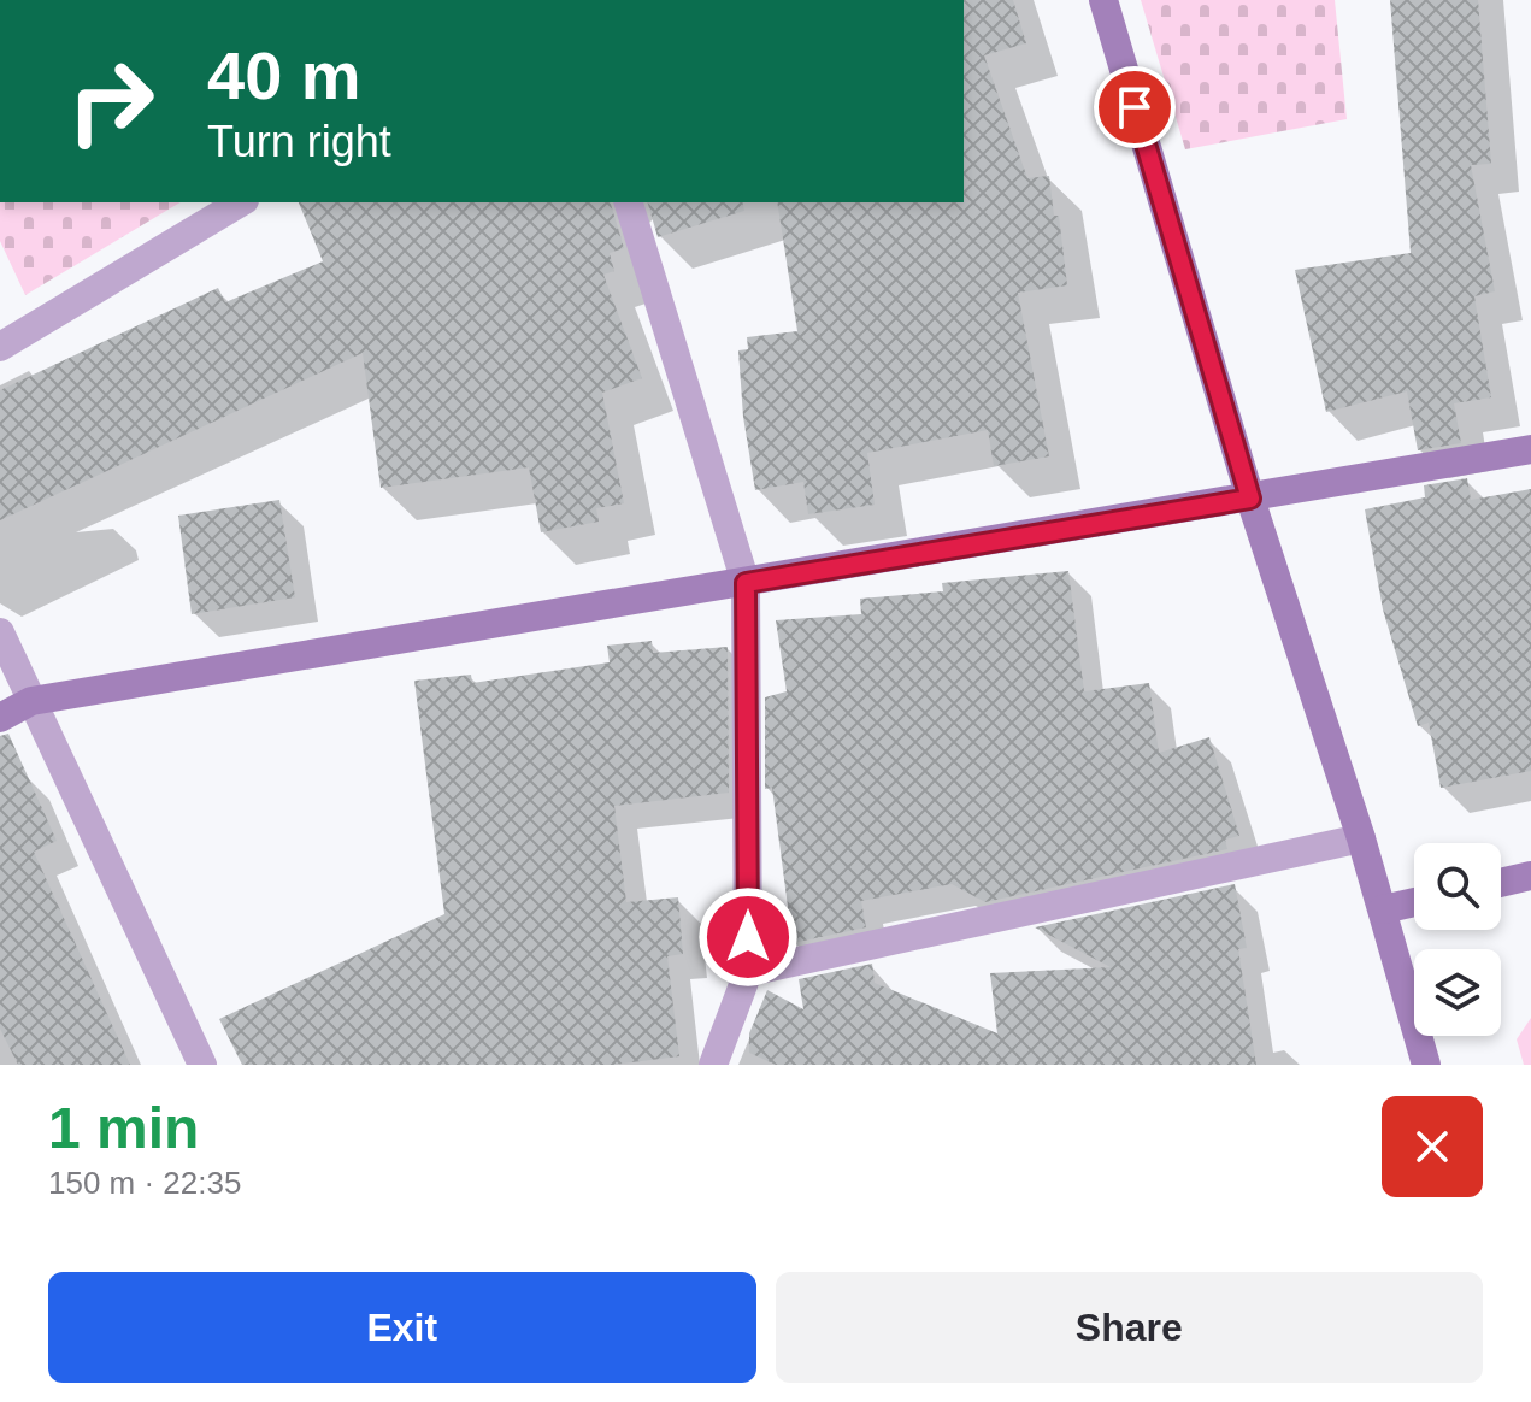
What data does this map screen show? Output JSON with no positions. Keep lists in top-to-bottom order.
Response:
{
  "page": {
    "turn": ["40 m", "Turn right"],
    "heading": ["1 min", "150 m · 22:35"],
    "buttons": ["Exit", "Share"]
  }
}
